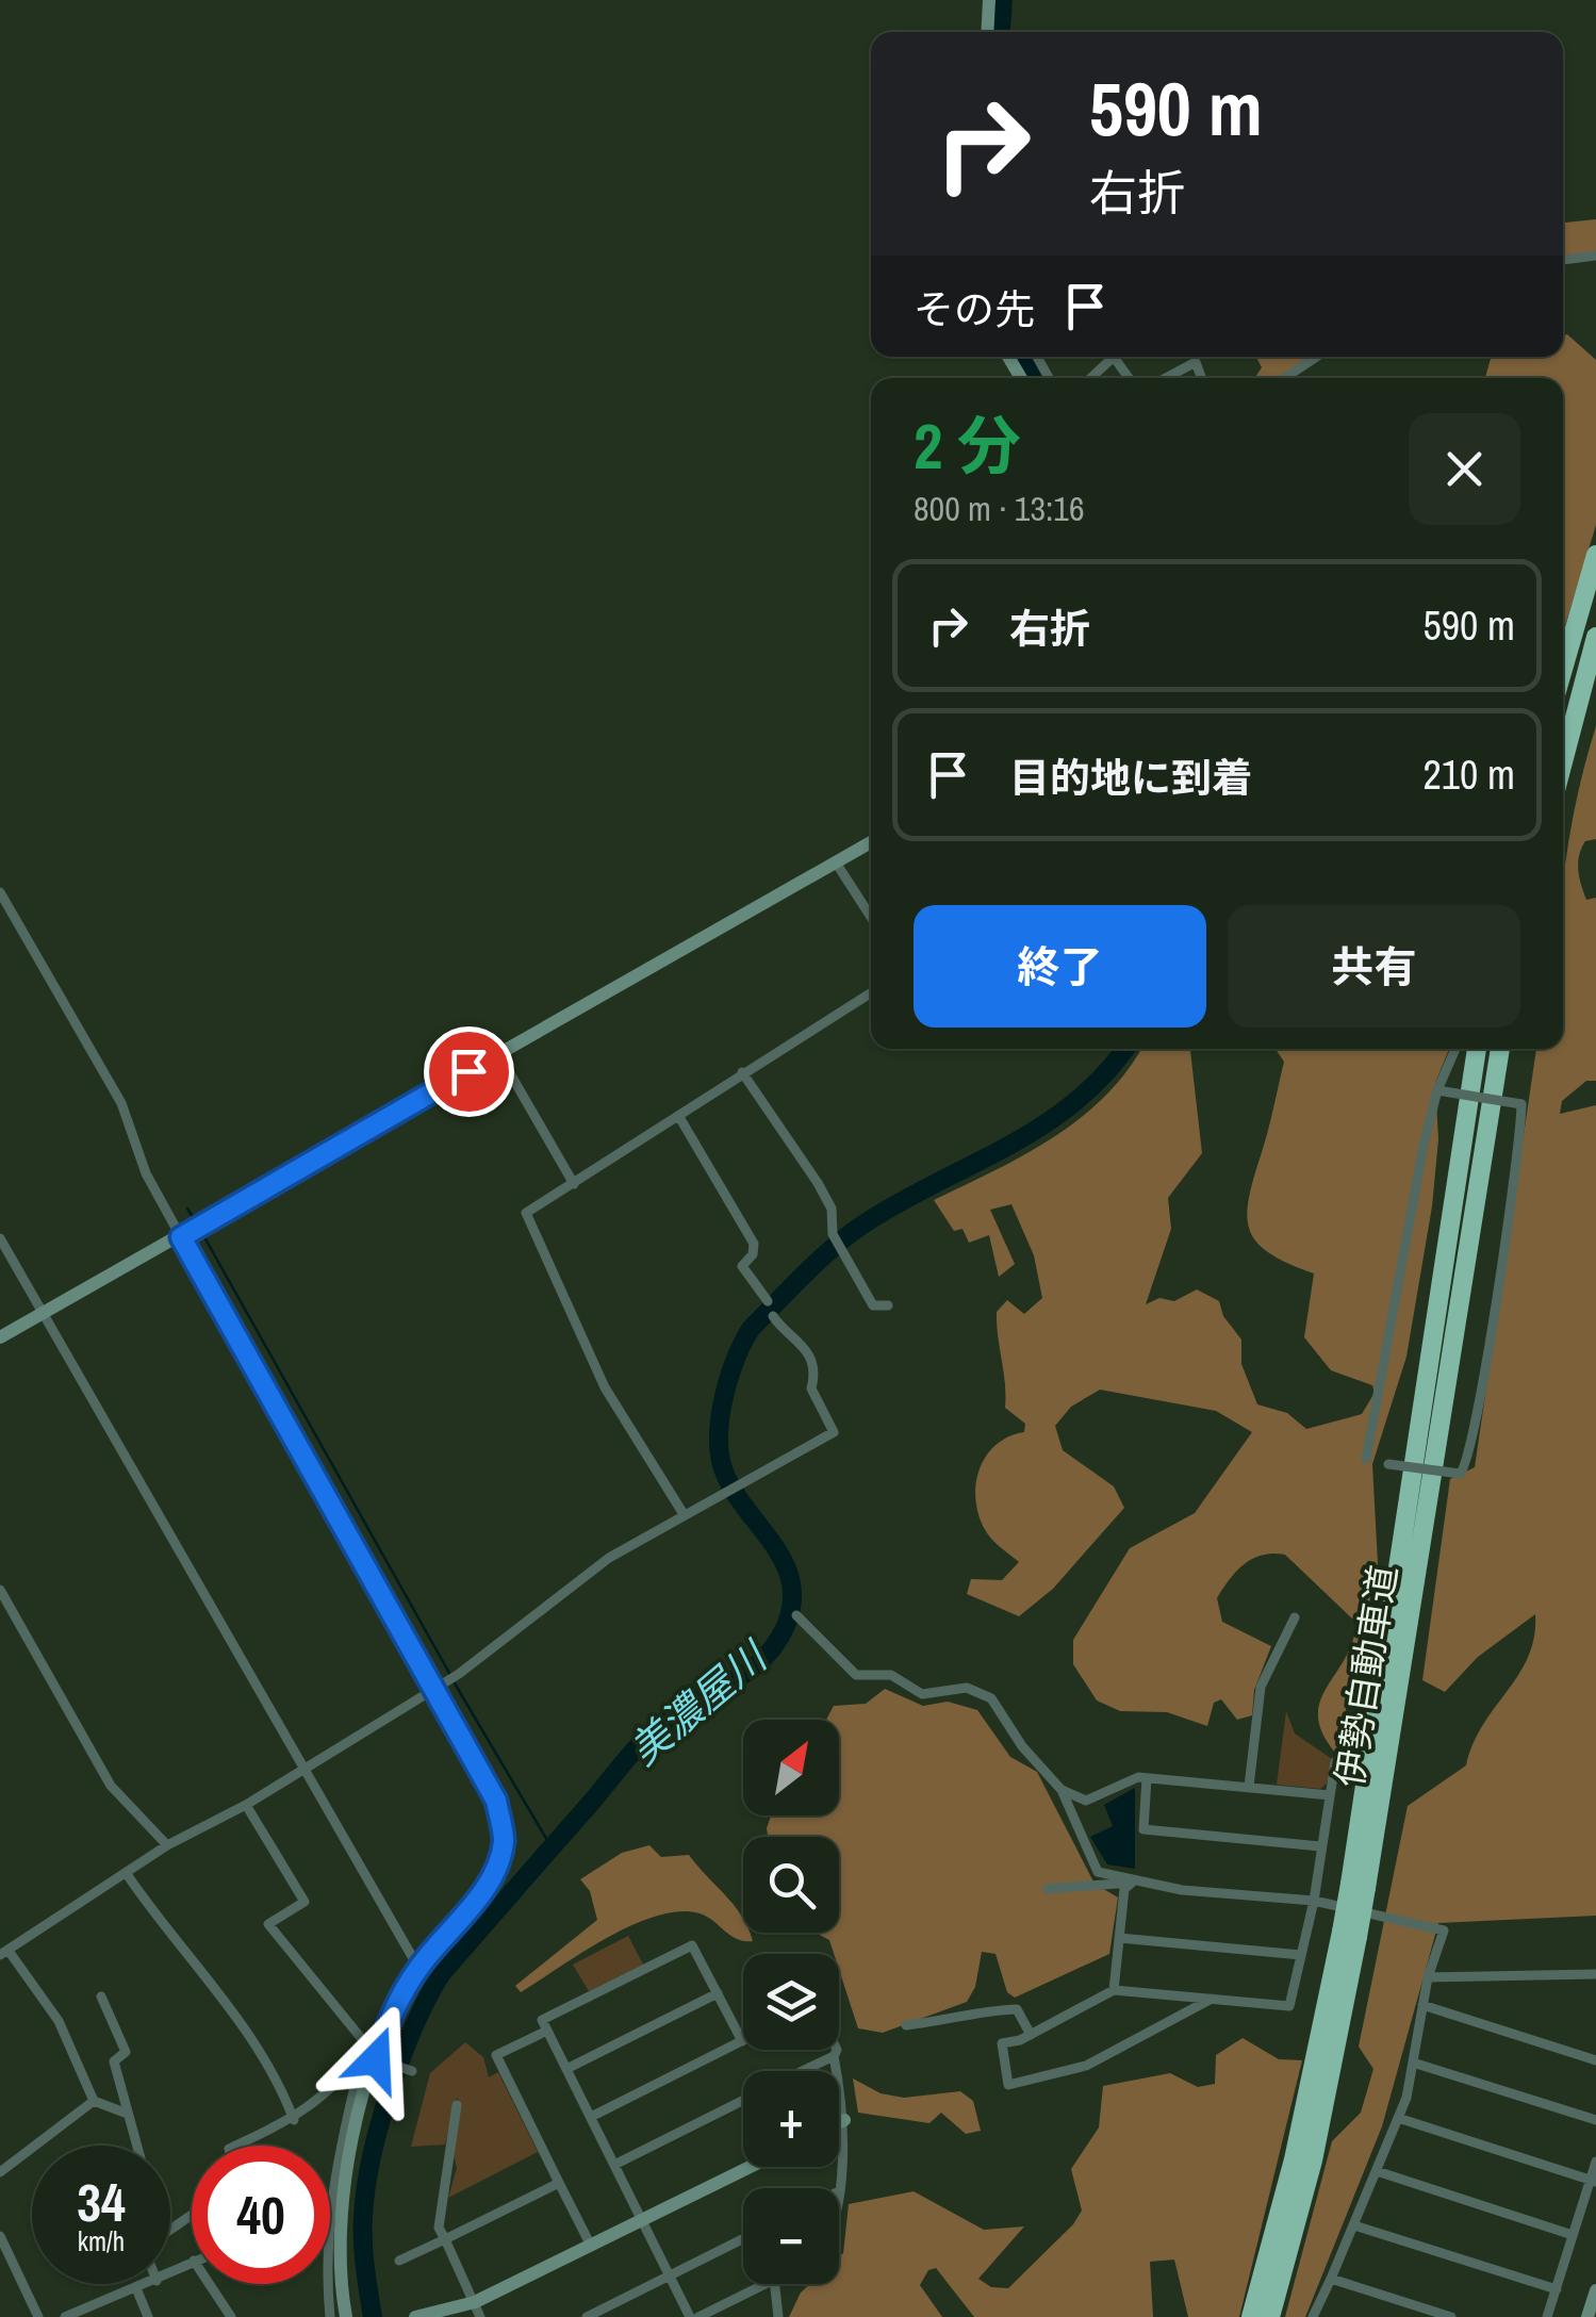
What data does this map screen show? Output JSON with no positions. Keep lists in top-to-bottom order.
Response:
{
  "streets": {
    "highway": ["伊勢自動車道"]
  },
  "water": ["美濃屋川"],
  "north": "top right",
  "page": {
    "turn": ["590 m", "右折"],
    "then": "その先",
    "heading": ["2 分", "800 m · 13:16"],
    "list": [
      {
        "name": "右折",
        "value": "590 m"
      },
      {
        "name": "目的地に到着",
        "value": "210 m"
      }
    ],
    "buttons": ["終了", "共有"],
    "map_buttons": ["+", "−"],
    "speed": "34 km/h",
    "limit": "40"
  }
}
